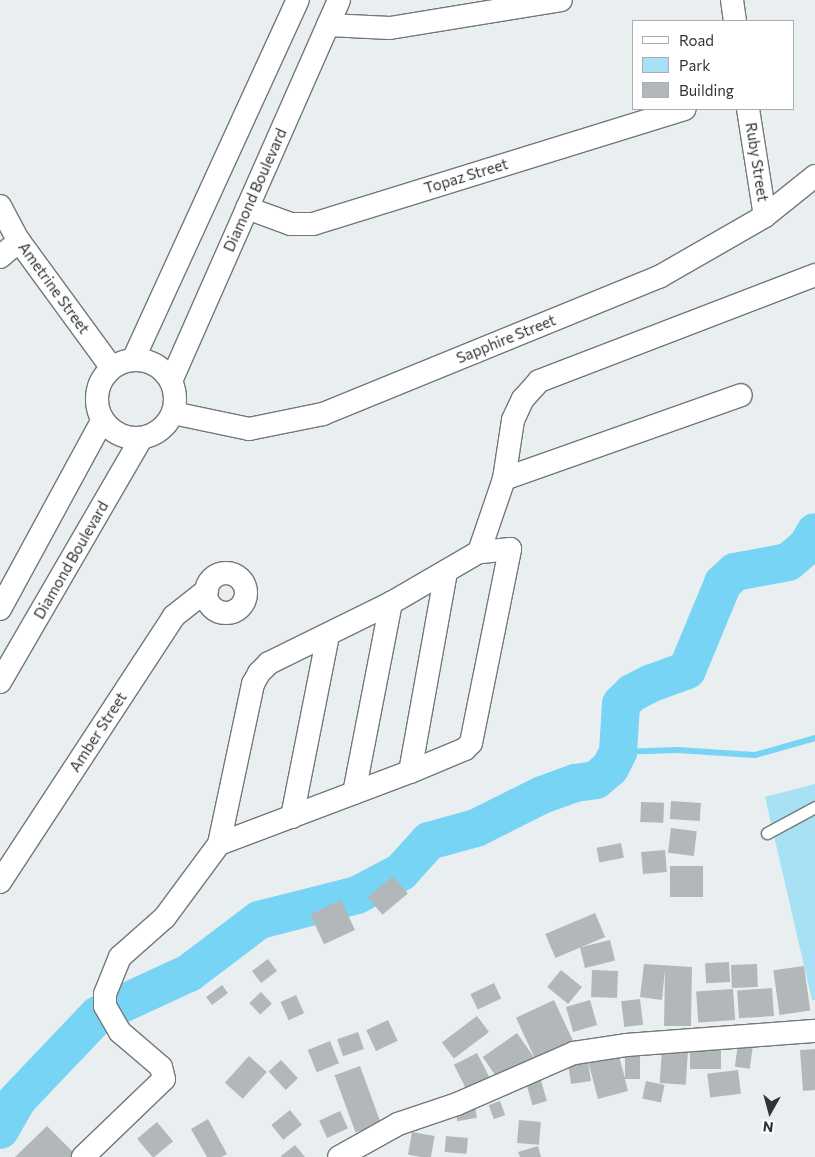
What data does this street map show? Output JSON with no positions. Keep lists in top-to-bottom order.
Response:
{
  "streets": {
    "street": [
      "Ruby Street",
      "Topaz Street",
      "Diamond Boulevard",
      "Ametrine Street",
      "Sapphire Street",
      "Amber Street"
    ]
  },
  "crossings": [
    ["Ruby Street", "Sapphire Street"],
    ["Topaz Street", "Diamond Boulevard"],
    ["Diamond Boulevard", "Ametrine Street"],
    ["Diamond Boulevard", "Sapphire Street"],
    ["Ametrine Street", "Sapphire Street"]
  ],
  "legend": ["Road", "Park", "Building"],
  "north": "bottom"
}
